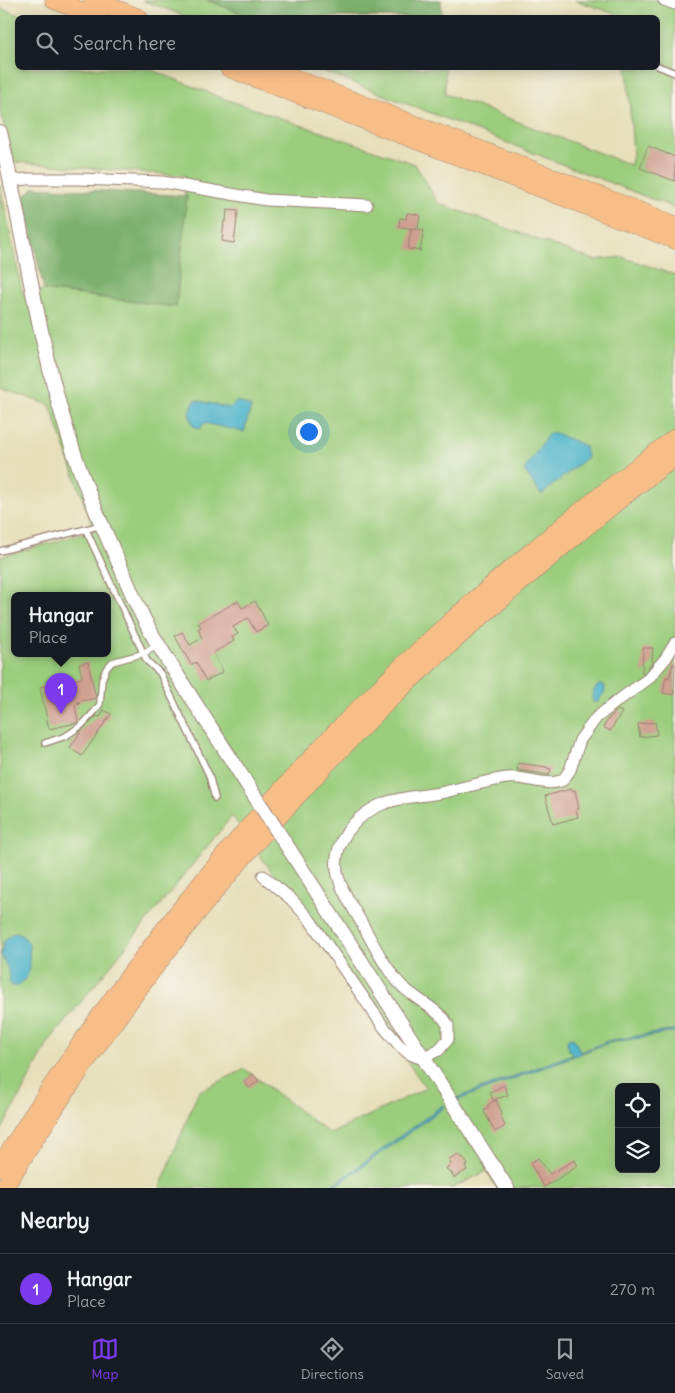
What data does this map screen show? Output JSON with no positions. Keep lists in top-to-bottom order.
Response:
{
  "page": {
    "search": "Search here",
    "popup": ["Hangar", "Place"],
    "pins": "1",
    "heading": "Nearby",
    "list": [
      {
        "mark": "1",
        "name": "Hangar",
        "note": "Place",
        "value": "270 m"
      }
    ],
    "nav": ["Map", "Directions", "Saved"]
  }
}
